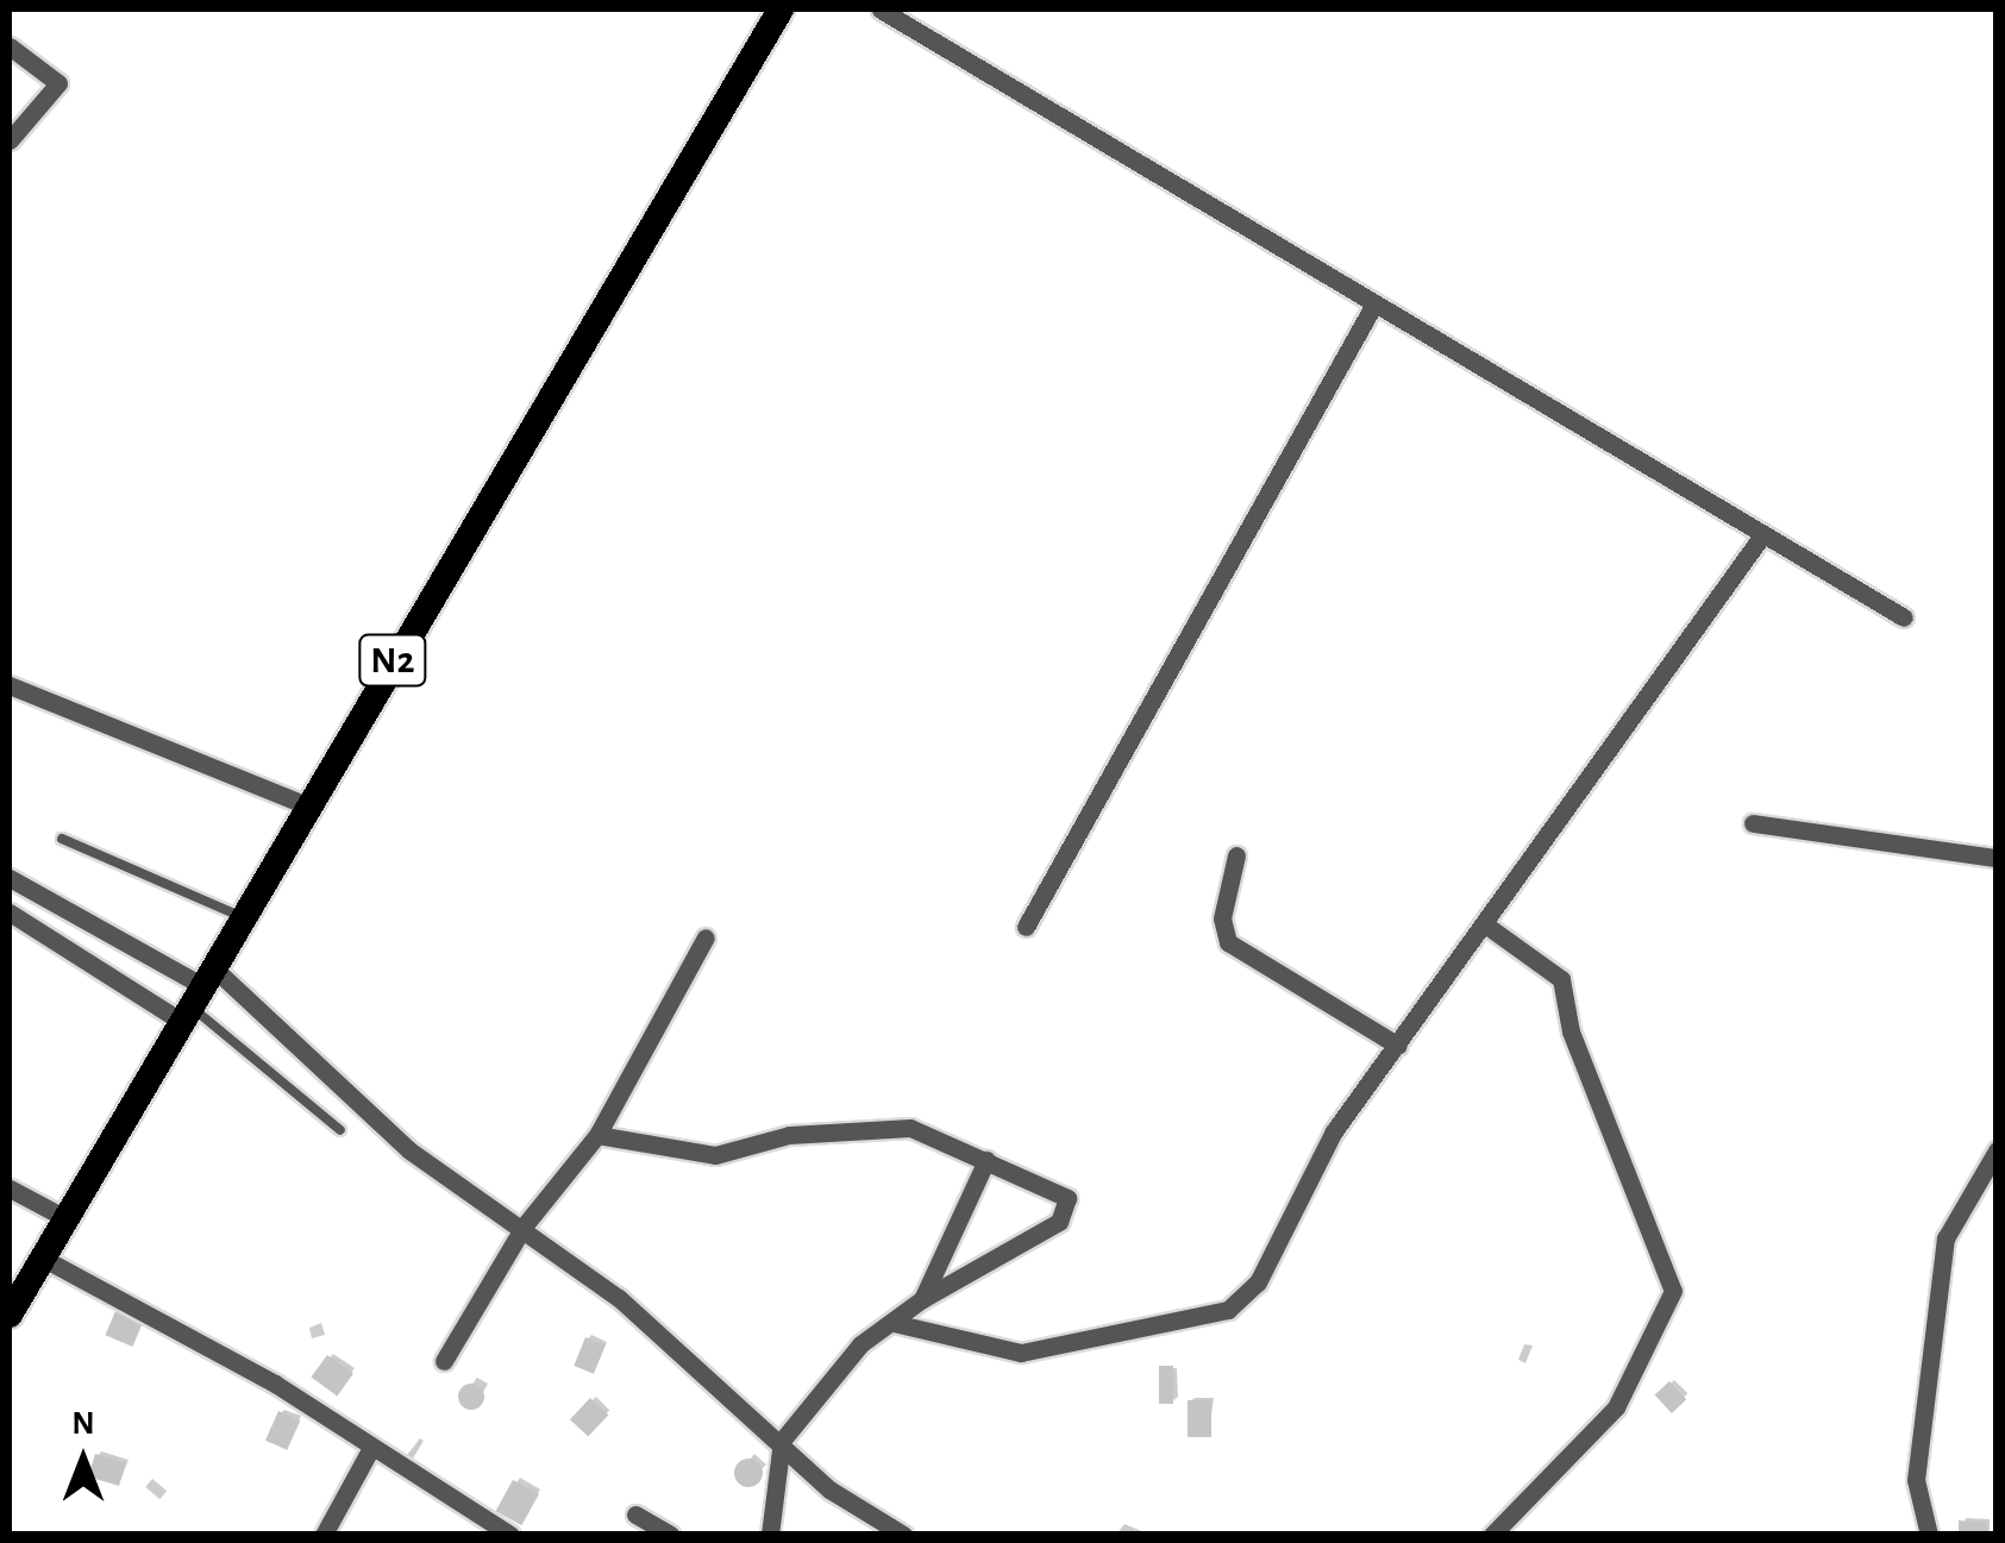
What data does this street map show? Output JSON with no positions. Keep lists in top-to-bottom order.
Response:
{
  "streets": {
    "main road": ["N2"]
  },
  "north": "top"
}
